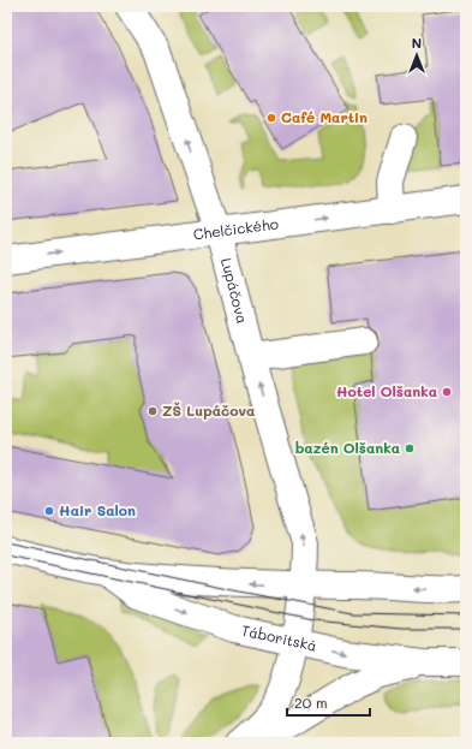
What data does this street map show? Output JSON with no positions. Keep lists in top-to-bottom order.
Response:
{
  "streets": {
    "street": ["Chelčického", "Lupáčova", "Táboritská"]
  },
  "crossings": [
    ["Chelčického", "Lupáčova"],
    ["Lupáčova", "Táboritská"]
  ],
  "one_way": ["Chelčického", "Lupáčova"],
  "places": [
    "Café Martin",
    "Hotel Olšanka",
    "ZŠ Lupáčova",
    "bazén Olšanka",
    "Hair Salon"
  ],
  "scale_bar": "20 m",
  "north": "top"
}
